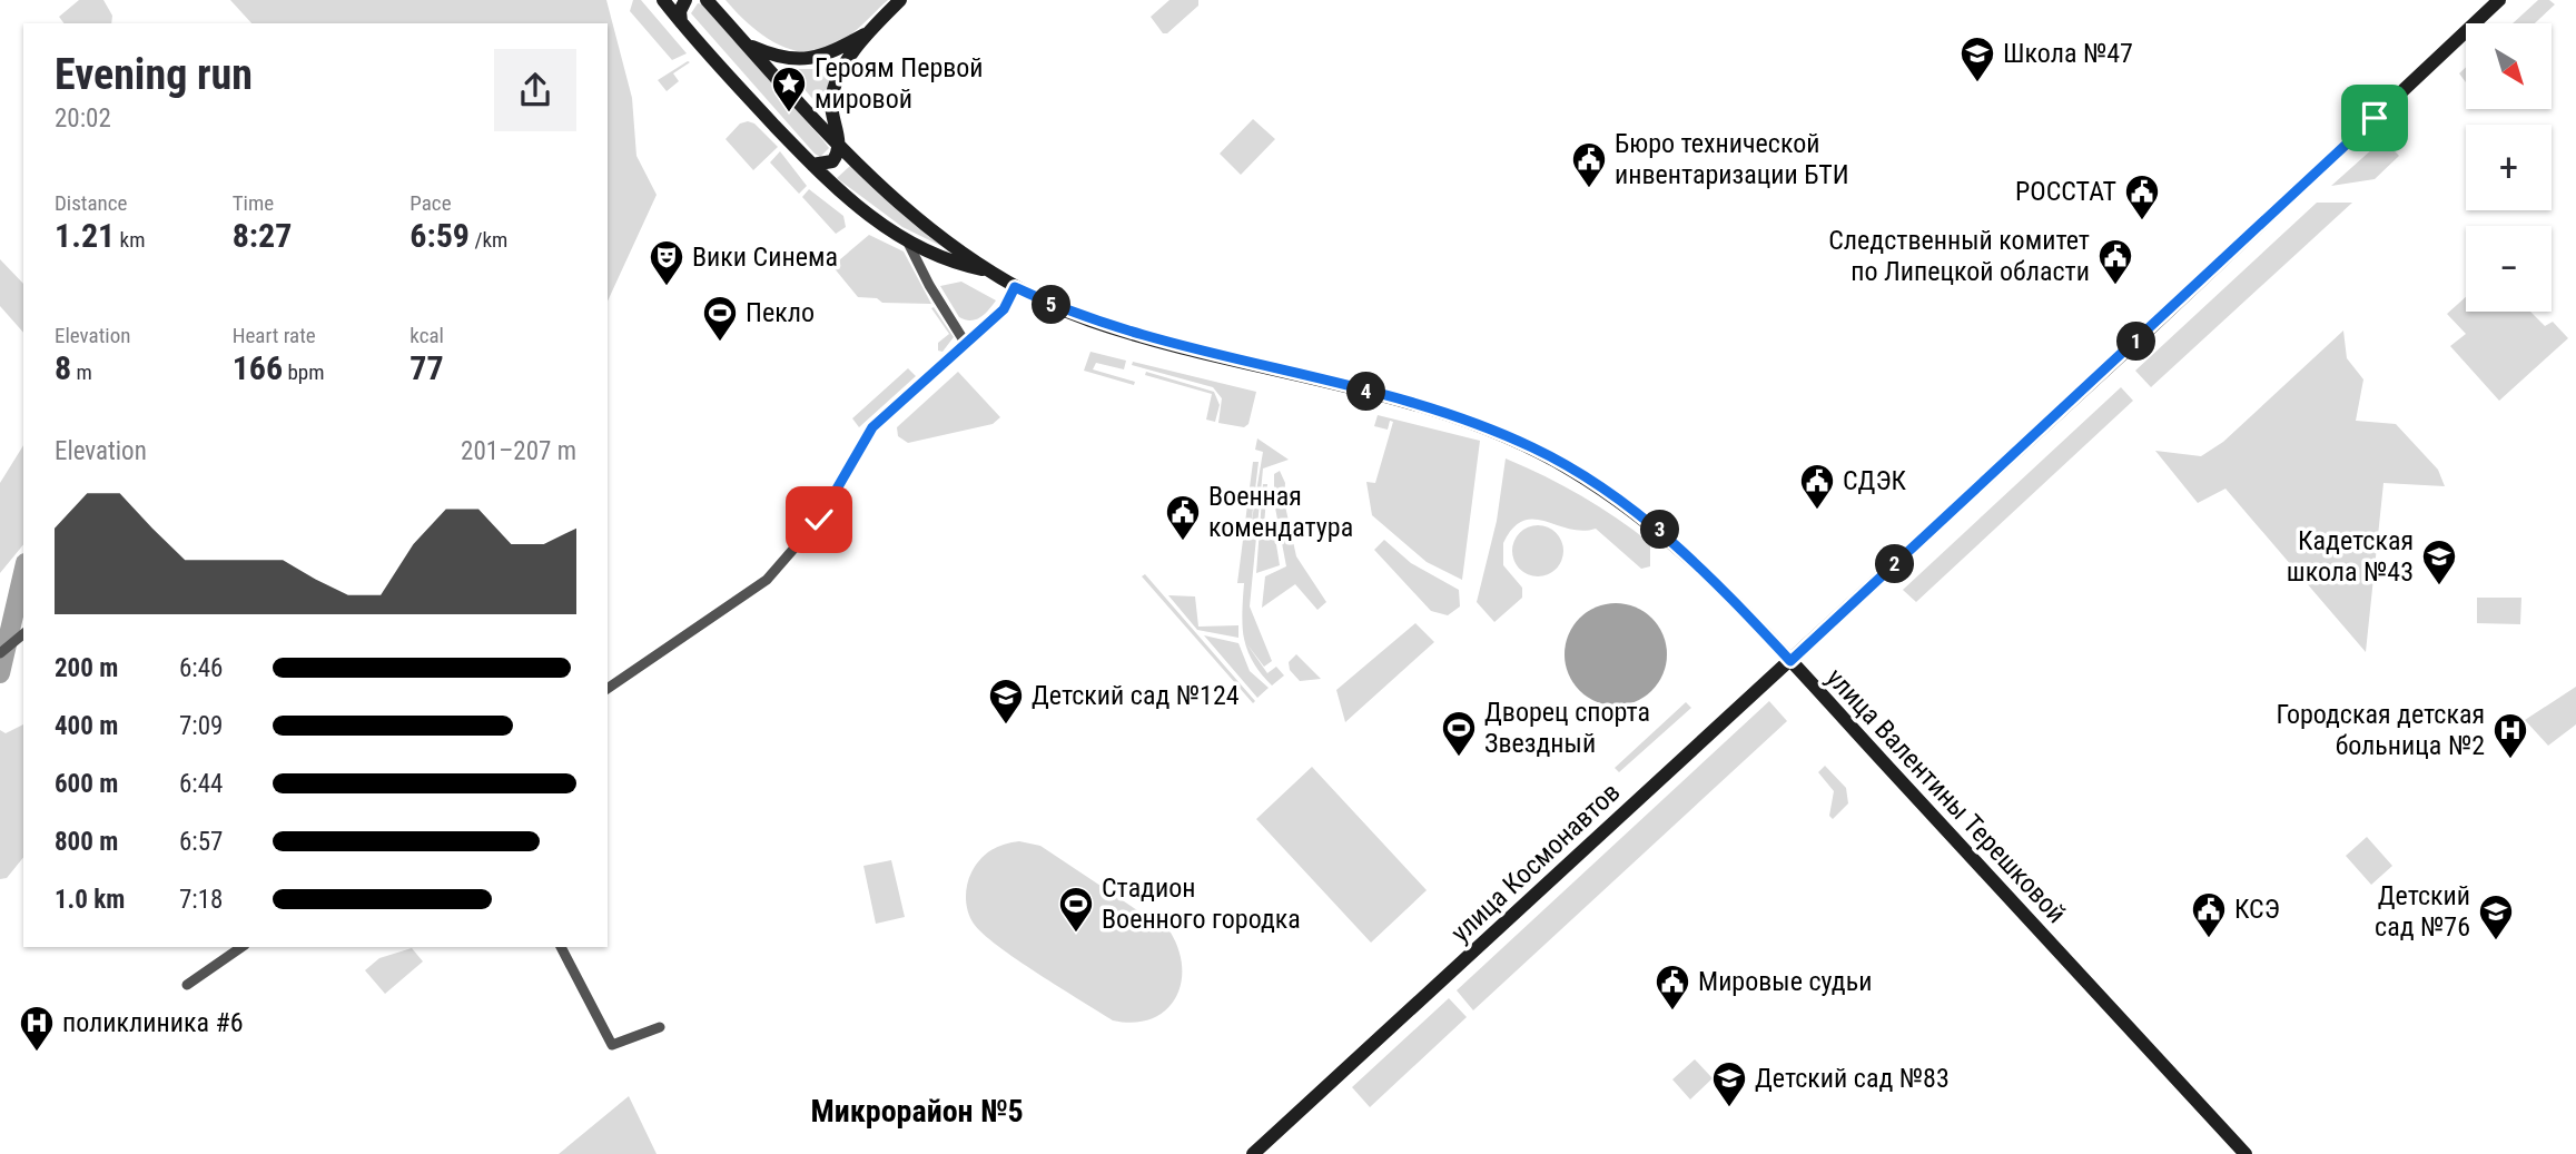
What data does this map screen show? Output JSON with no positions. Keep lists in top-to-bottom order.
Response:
{
  "streets": {
    "main road": ["улица Валентины Терешковой", "улица Космонавтов"]
  },
  "crossings": [
    ["улица Валентины Терешковой", "улица Космонавтов"]
  ],
  "districts": ["Микрорайон №5"],
  "places": {
    "school or university": [
      "Школа №47",
      "Кадетская школа №43",
      "Детский сад №124",
      "Детский сад №76",
      "Детский сад №83"
    ],
    "place": ["Героям Первой мировой"],
    "public building": [
      "Бюро технической инвентаризации БТИ",
      "РОССТАТ",
      "Следственный комитет по Липецкой области",
      "СДЭК",
      "Военная комендатура",
      "КСЭ",
      "Мировые судьи"
    ],
    "theatre": ["Вики Синема"],
    "sports": ["Пекло", "Дворец спорта Звездный", "Стадион Военного городка"],
    "hospital": ["Городская детская больница №2", "поликлиника #6"]
  },
  "north": "bottom right",
  "page": {
    "map_buttons": ["+", "−"],
    "heading": ["Evening run", "20:02"],
    "stats": [
      ["Distance", "1.21 km"],
      ["Time", "8:27"],
      ["Pace", "6:59 /km"],
      ["Elevation", "8 m"],
      ["Heart rate", "166 bpm"],
      ["kcal", "77"]
    ],
    "pins": [
      "5",
      "1",
      "4",
      "3",
      "2"
    ],
    "chart": ["Elevation", "201–207 m"],
    "list": [
      {
        "name": "200 m",
        "note": "6:46"
      },
      {
        "name": "400 m",
        "note": "7:09"
      },
      {
        "name": "600 m",
        "note": "6:44"
      },
      {
        "name": "800 m",
        "note": "6:57"
      },
      {
        "name": "1.0 km",
        "note": "7:18"
      }
    ]
  }
}
